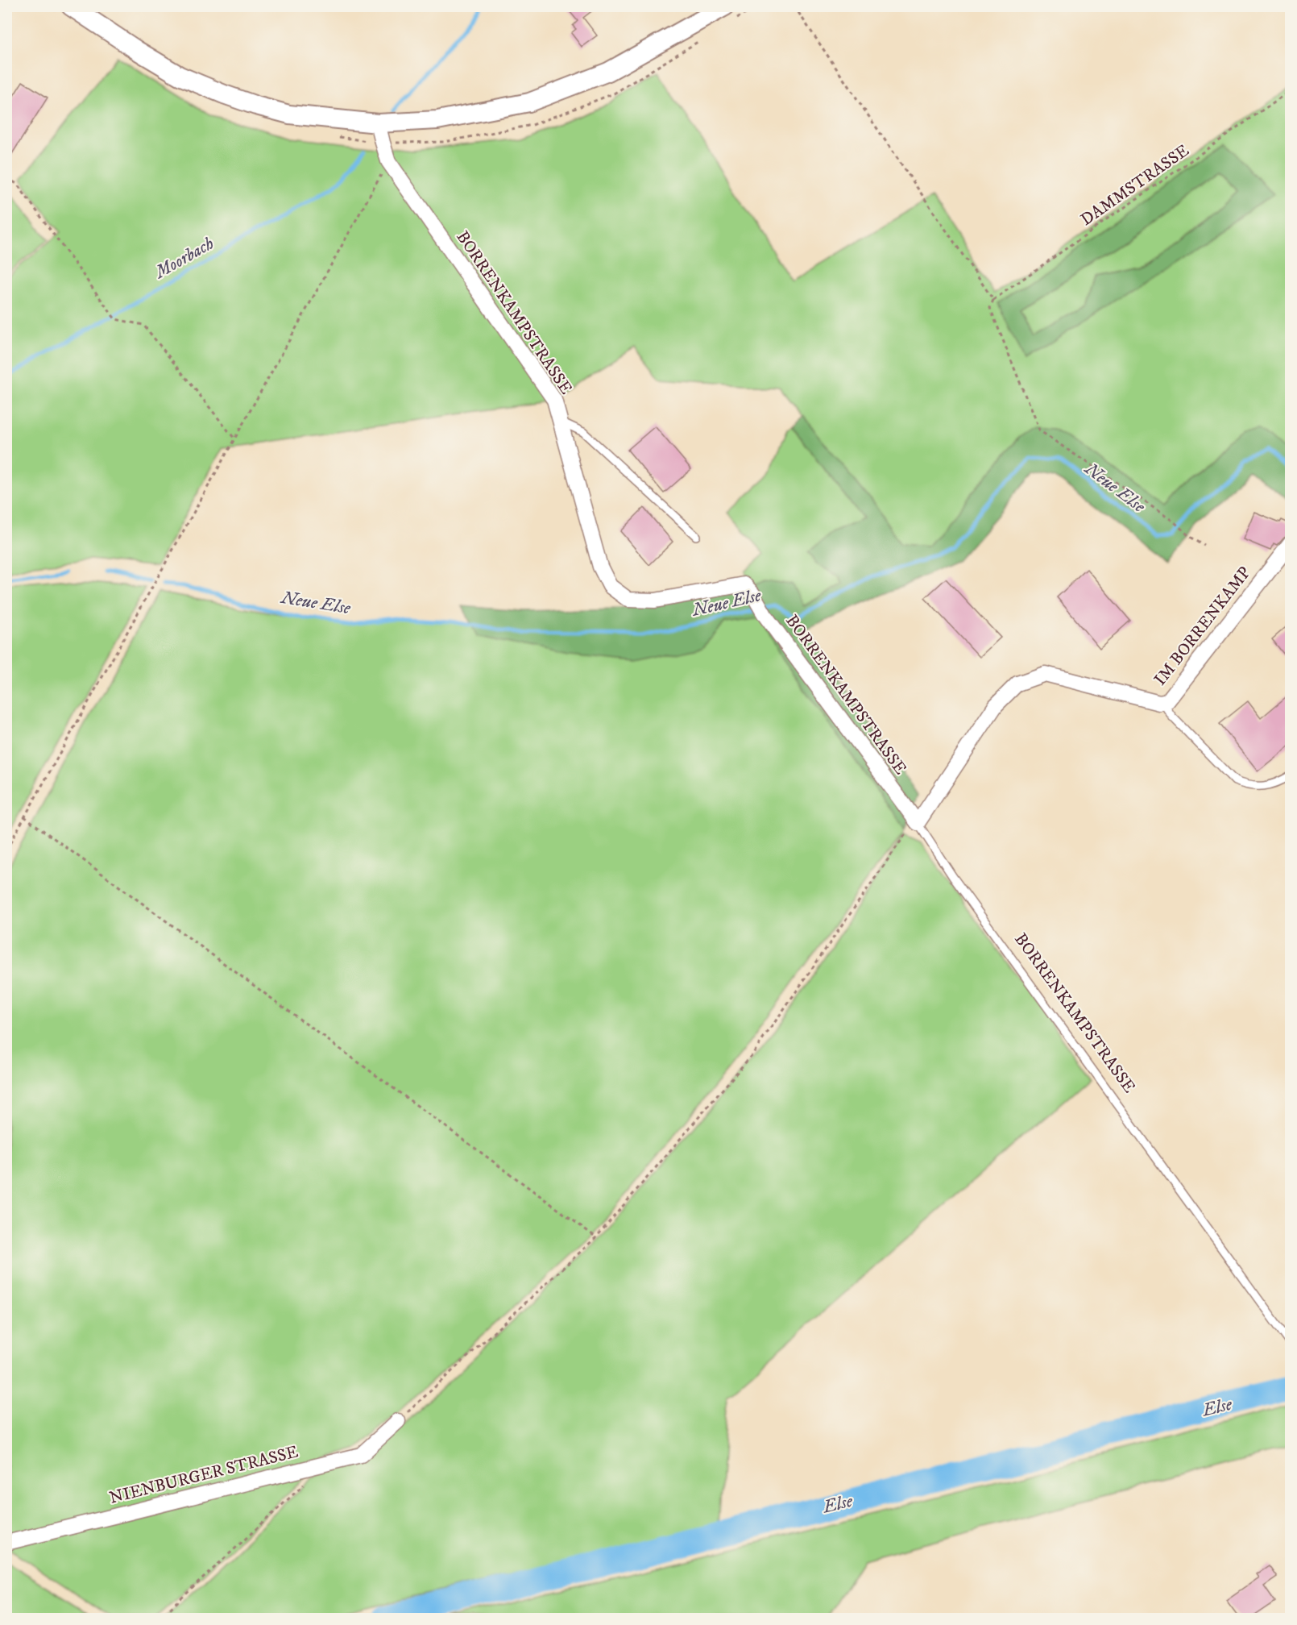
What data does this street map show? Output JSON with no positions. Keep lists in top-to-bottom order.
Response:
{
  "streets": {
    "street": ["BORRENKAMPSTRASSE", "IM BORRENKAMP", "NIENBURGER STRASSE"],
    "path": ["DAMMSTRASSE"]
  },
  "crossings": [
    ["BORRENKAMPSTRASSE", "IM BORRENKAMP"]
  ],
  "water": ["Moorbach", "Neue Else", "Else"]
}
